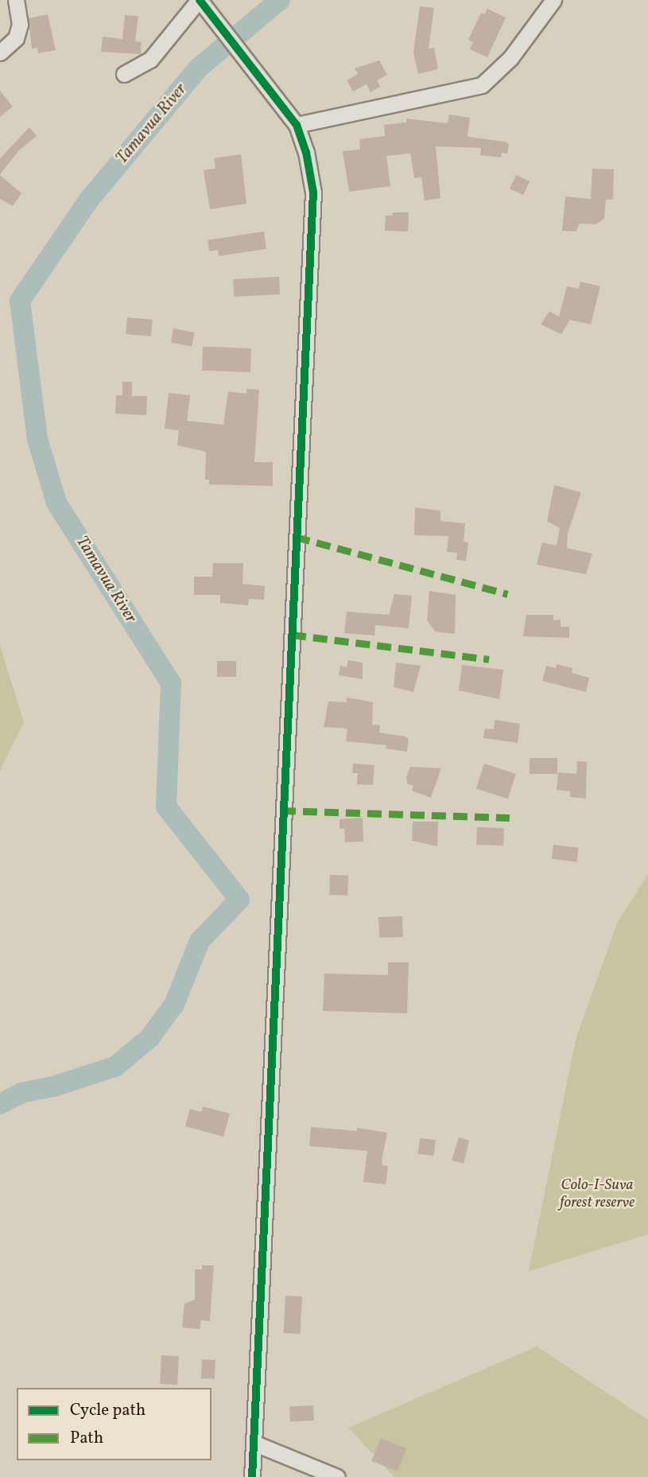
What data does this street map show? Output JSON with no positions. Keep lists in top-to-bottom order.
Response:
{
  "water": ["Tamavua River"],
  "parks": ["Colo-I-Suva forest reserve"],
  "legend": ["Cycle path", "Path"]
}
